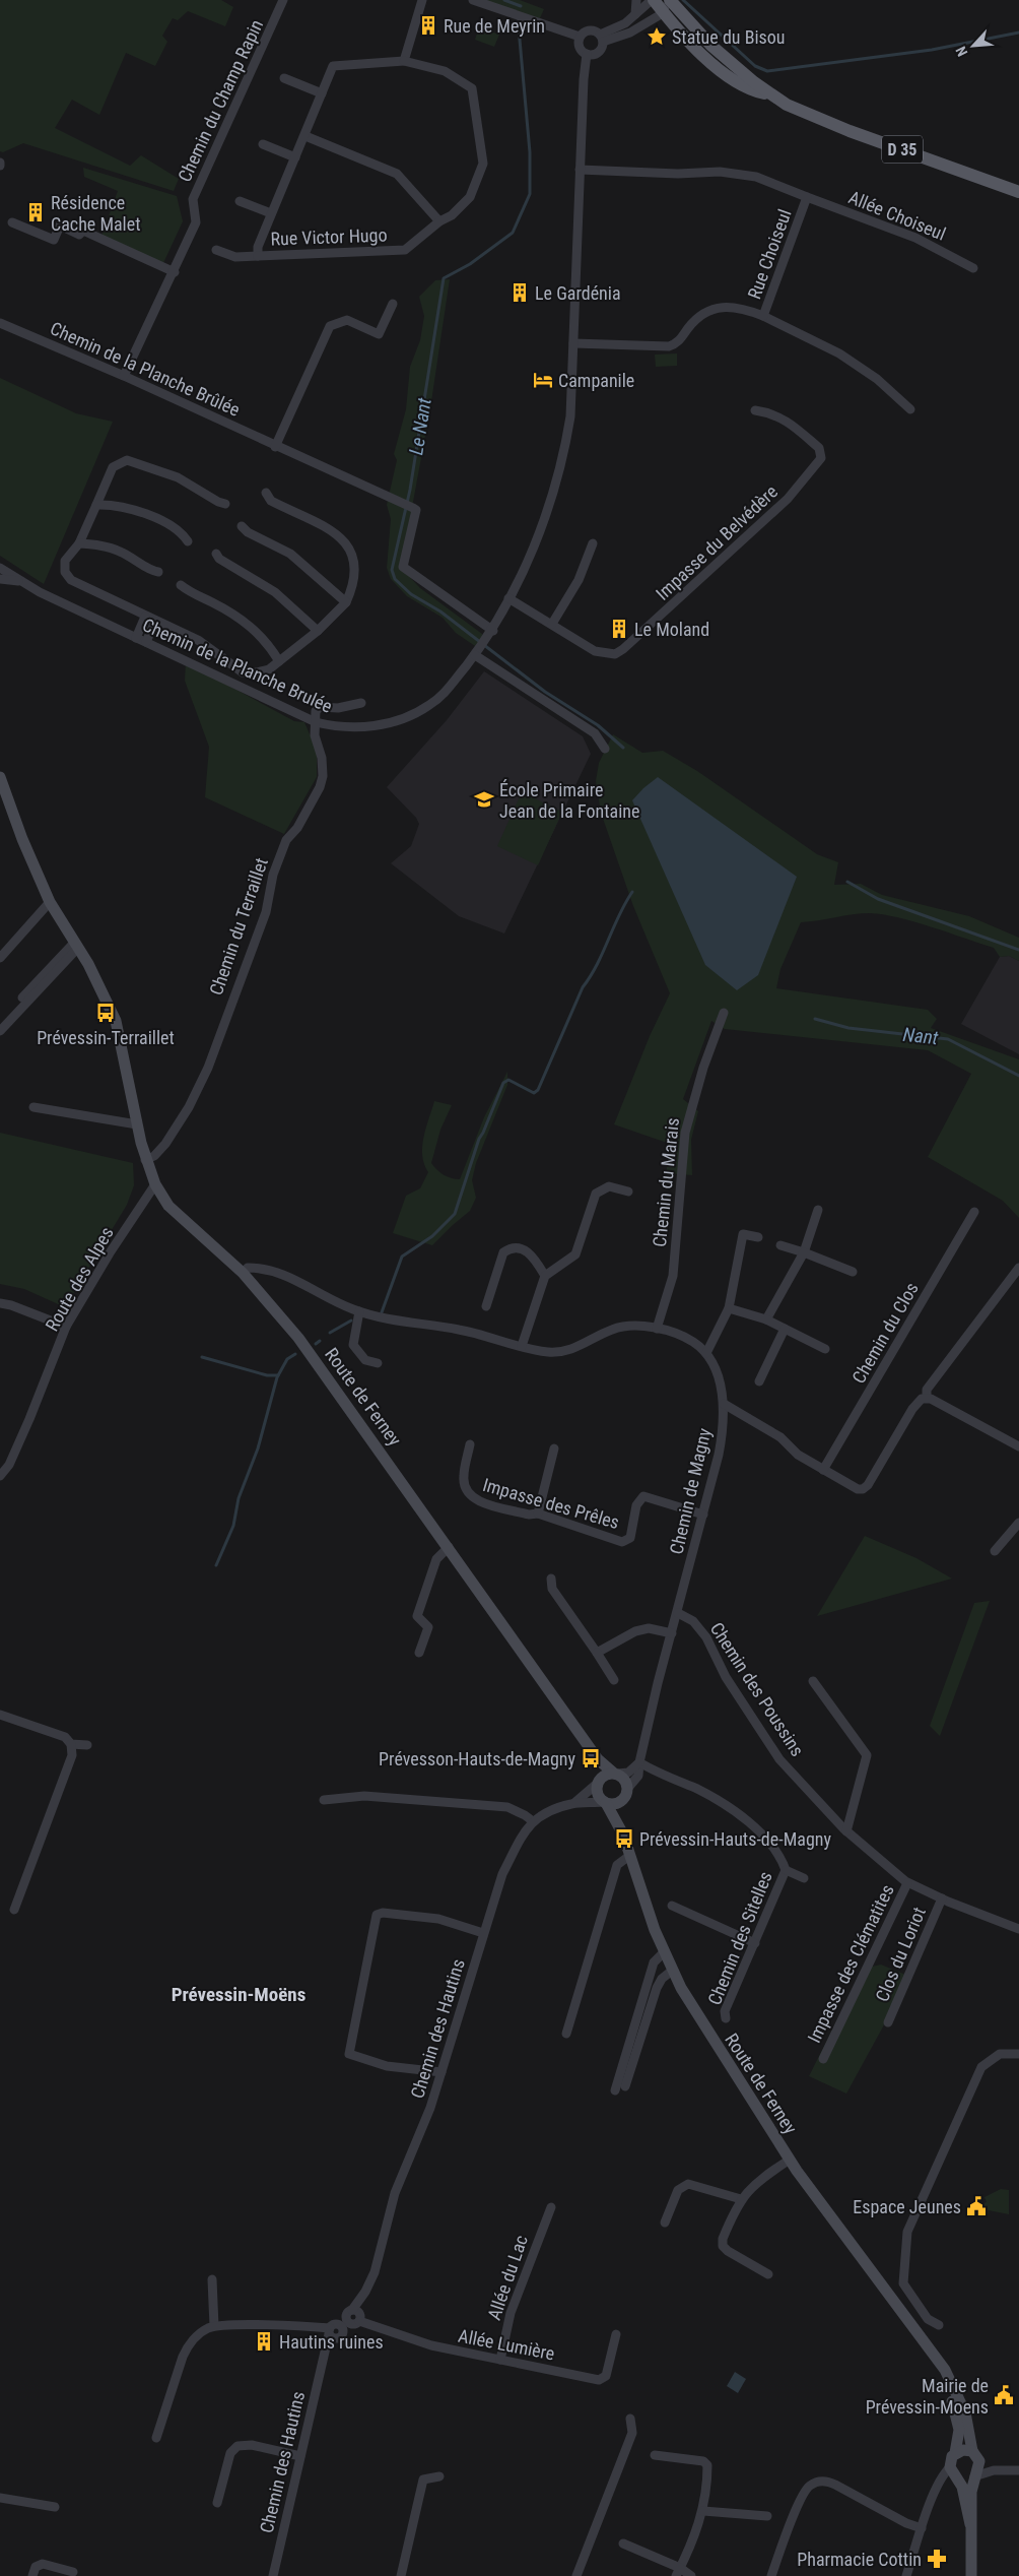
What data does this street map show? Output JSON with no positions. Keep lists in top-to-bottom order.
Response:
{
  "streets": {
    "main road": ["D 35", "Route de Ferney"],
    "street": [
      "Chemin du Champ Rapin",
      "Allée Choiseul",
      "Rue Victor Hugo",
      "Rue Choiseul",
      "Chemin de la Planche Brûlée",
      "Impasse du Belvédère",
      "Chemin de la Planche Brulée",
      "Chemin du Terraillet",
      "Chemin du Marais",
      "Route des Alpes",
      "Chemin du Clos",
      "Chemin de Magny",
      "Impasse des Prêles",
      "Chemin des Poussins",
      "Chemin des Sitelles",
      "Clos du Loriot",
      "Impasse des Clématites",
      "Chemin des Hautins",
      "Allée du Lac",
      "Allée Lumière"
    ]
  },
  "crossings": [
    ["Chemin du Champ Rapin", "Chemin de la Planche Brûlée"],
    ["Allée Choiseul", "Rue Choiseul"],
    ["Rue Choiseul", "Chemin de la Planche Brulée"],
    ["Chemin de la Planche Brûlée", "Chemin de la Planche Brulée"],
    ["Impasse du Belvédère", "Chemin de la Planche Brulée"],
    ["Chemin de la Planche Brulée", "Chemin du Terraillet"],
    ["Chemin du Terraillet", "Route de Ferney"],
    ["Chemin du Marais", "Chemin de Magny"],
    ["Route des Alpes", "Route de Ferney"],
    ["Route de Ferney", "Chemin de Magny"],
    ["Chemin de Magny", "Impasse des Prêles"],
    ["Chemin de Magny", "Chemin des Poussins"],
    ["Chemin de Magny", "Chemin des Sitelles"],
    ["Chemin des Poussins", "Clos du Loriot"],
    ["Chemin des Poussins", "Impasse des Clématites"],
    ["Chemin des Hautins", "Allée Lumière"],
    ["Allée du Lac", "Allée Lumière"]
  ],
  "districts": ["Prévessin-Moëns"],
  "water": ["Le Nant", "Nant"],
  "places": {
    "building": [
      "Rue de Meyrin",
      "Résidence Cache Malet",
      "Le Gardénia",
      "Le Moland",
      "Hautins ruines"
    ],
    "place": ["Statue du Bisou"],
    "hotel": ["Campanile"],
    "school or university": ["École Primaire Jean de la Fontaine"],
    "bus stop": ["Prévessin-Terraillet", "Prévesson-Hauts-de-Magny", "Prévessin-Hauts-de-Magny"],
    "public building": ["Espace Jeunes", "Mairie de Prévessin-Moens"],
    "pharmacy": ["Pharmacie Cottin"]
  },
  "north": "bottom left"
}
